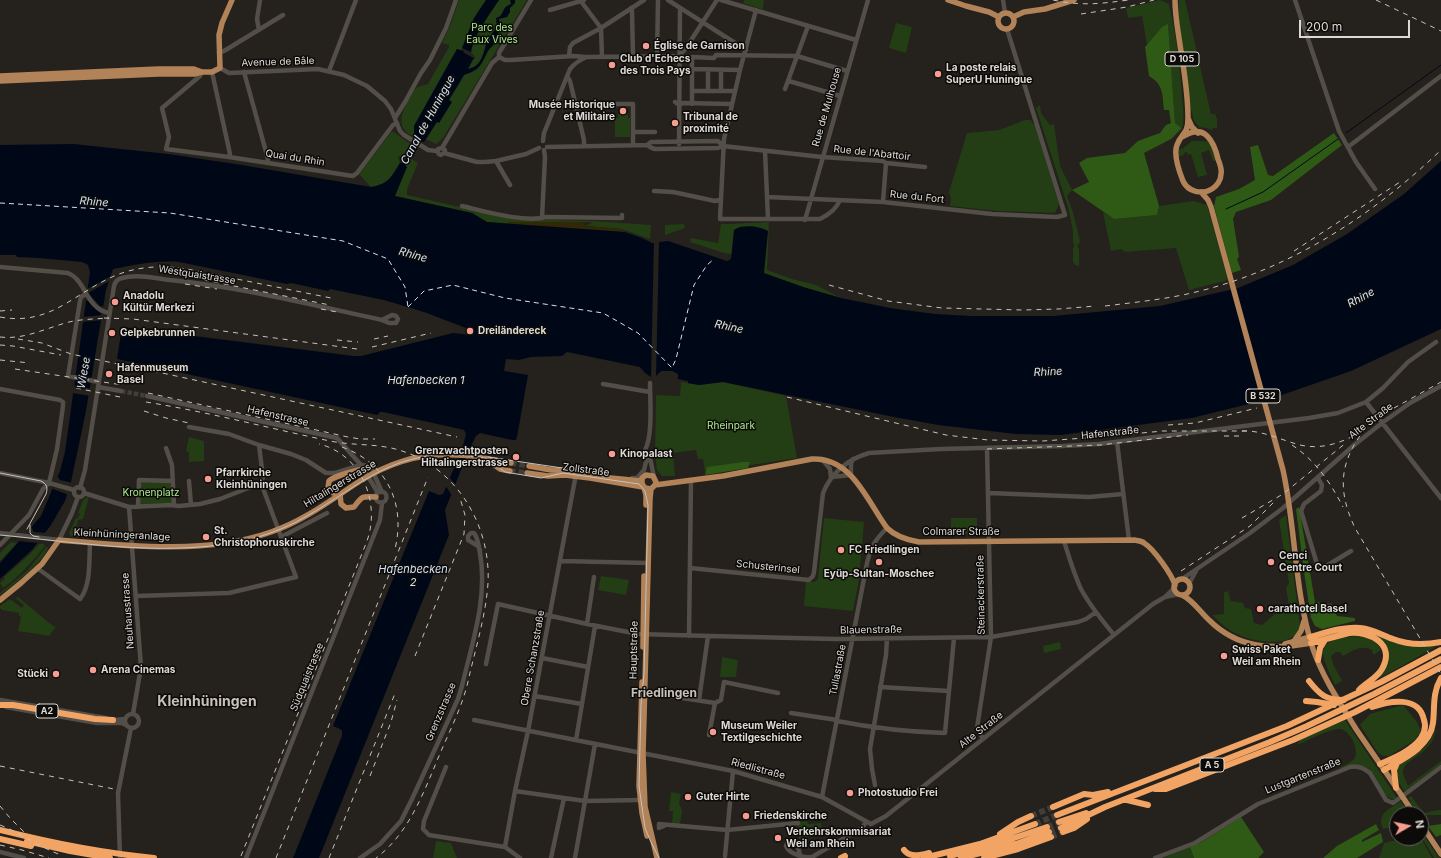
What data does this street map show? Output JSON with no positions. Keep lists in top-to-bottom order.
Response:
{
  "streets": {
    "highway": ["A2", "A 5"],
    "main road": [
      "D 105",
      "B 532",
      "Zollstraße",
      "Hiltalingerstrasse",
      "Colmarer Straße",
      "Kleinhüningeranlage",
      "Hauptstraße"
    ],
    "street": [
      "Avenue de Bâle",
      "Rue de Mulhouse",
      "Rue de l'Abattoir",
      "Quai du Rhin",
      "Rue du Fort",
      "Westquaistrasse",
      "Hafenstrasse",
      "Alte Straße",
      "Hafenstraße",
      "Schusterinsel",
      "Steinackerstraße",
      "Neuhausstrasse",
      "Blauenstraße",
      "Obere Schanzstraße",
      "Tullastraße",
      "Südquaistrasse",
      "Grenzstrasse",
      "Riedlistraße",
      "Lustgartenstraße"
    ]
  },
  "crossings": [
    ["Avenue de Bâle", "Quai du Rhin"],
    ["Rue de Mulhouse", "Rue de l'Abattoir"],
    ["Rue de Mulhouse", "Rue du Fort"],
    ["Hafenstrasse", "Südquaistrasse"],
    ["Alte Straße", "Colmarer Straße"],
    ["Alte Straße", "Steinackerstraße"],
    ["Alte Straße", "Riedlistraße"],
    ["Hafenstraße", "Colmarer Straße"],
    ["Hafenstraße", "Schusterinsel"],
    ["Hafenstraße", "Steinackerstraße"],
    ["Zollstraße", "Hauptstraße"],
    ["Zollstraße", "Obere Schanzstraße"],
    ["Hiltalingerstrasse", "Kleinhüningeranlage"],
    ["Colmarer Straße", "Schusterinsel"],
    ["Colmarer Straße", "Steinackerstraße"],
    ["Colmarer Straße", "Hauptstraße"],
    ["Colmarer Straße", "Tullastraße"],
    ["Kleinhüningeranlage", "Neuhausstrasse"],
    ["Steinackerstraße", "Blauenstraße"],
    ["Blauenstraße", "Hauptstraße"],
    ["Blauenstraße", "Obere Schanzstraße"],
    ["Blauenstraße", "Tullastraße"],
    ["Hauptstraße", "Riedlistraße"],
    ["Tullastraße", "Riedlistraße"]
  ],
  "districts": ["Friedlingen", "Kleinhüningen"],
  "water": [
    "Canal de Huningue",
    "Rhine",
    "Wiese",
    "Hafenbecken 1",
    "Hafenbecken 2"
  ],
  "parks": ["Parc des Eaux Vives", "Rheinpark", "Kronenplatz"],
  "places": [
    "Église de Garnison",
    "Club d'Echecs des Trois Pays",
    "La poste relais SuperU Huningue",
    "Musée Historique et Militaire",
    "Tribunal de proximité",
    "Anadolu Kültür Merkezi",
    "Dreiländereck",
    "Gelpkebrunnen",
    "Hafenmuseum Basel",
    "Kinopalast",
    "Grenzwachtposten Hiltalingerstrasse",
    "Pfarrkirche Kleinhüningen",
    "St. Christophoruskirche",
    "FC Friedlingen",
    "Eyüp-Sultan-Moschee",
    "Cenci Centre Court",
    "carathotel Basel",
    "Swiss Paket Weil am Rhein",
    "Arena Cinemas",
    "Stücki",
    "Museum Weiler Textilgeschichte",
    "Photostudio Frei",
    "Guter Hirte",
    "Friedenskirche",
    "Verkehrskommisariat Weil am Rhein"
  ],
  "scale_bar": "200 m",
  "north": "right"
}
